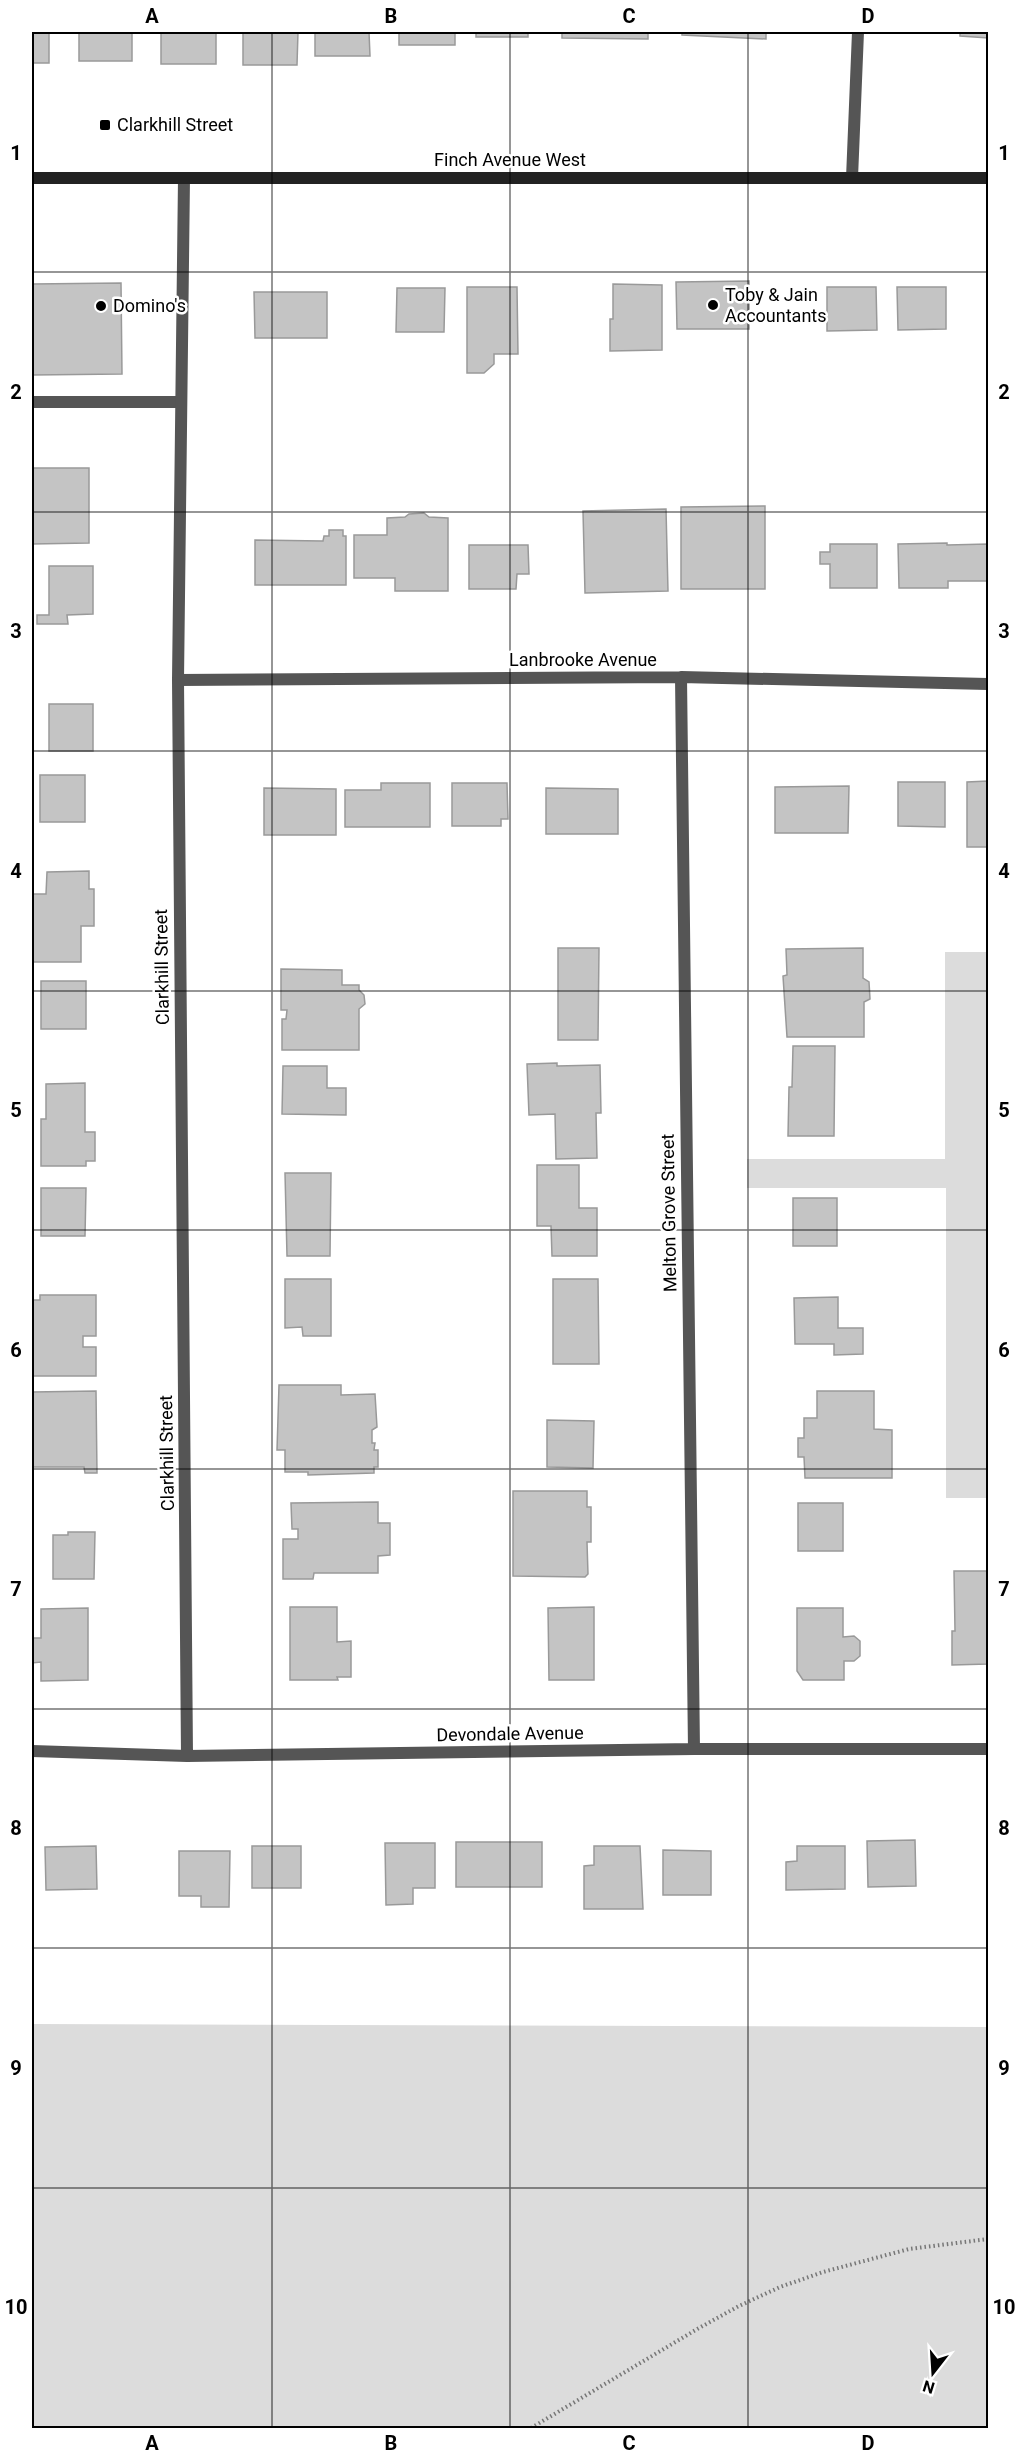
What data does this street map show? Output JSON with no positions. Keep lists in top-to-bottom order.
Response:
{
  "streets": {
    "main road": ["Finch Avenue West"],
    "street": [
      "Lanbrooke Avenue",
      "Clarkhill Street",
      "Melton Grove Street",
      "Devondale Avenue"
    ]
  },
  "crossings": [
    ["Finch Avenue West", "Clarkhill Street"],
    ["Lanbrooke Avenue", "Clarkhill Street"],
    ["Lanbrooke Avenue", "Melton Grove Street"],
    ["Clarkhill Street", "Devondale Avenue"],
    ["Melton Grove Street", "Devondale Avenue"]
  ],
  "places": {
    "transit": ["Clarkhill Street"],
    "other": ["Toby & Jain Accountants", "Domino's"]
  },
  "north": "bottom",
  "grid": {
    "columns": [
      "A",
      "B",
      "C",
      "D"
    ],
    "rows": [
      "1",
      "2",
      "3",
      "4",
      "5",
      "6",
      "7",
      "8",
      "9",
      "10"
    ]
  }
}
